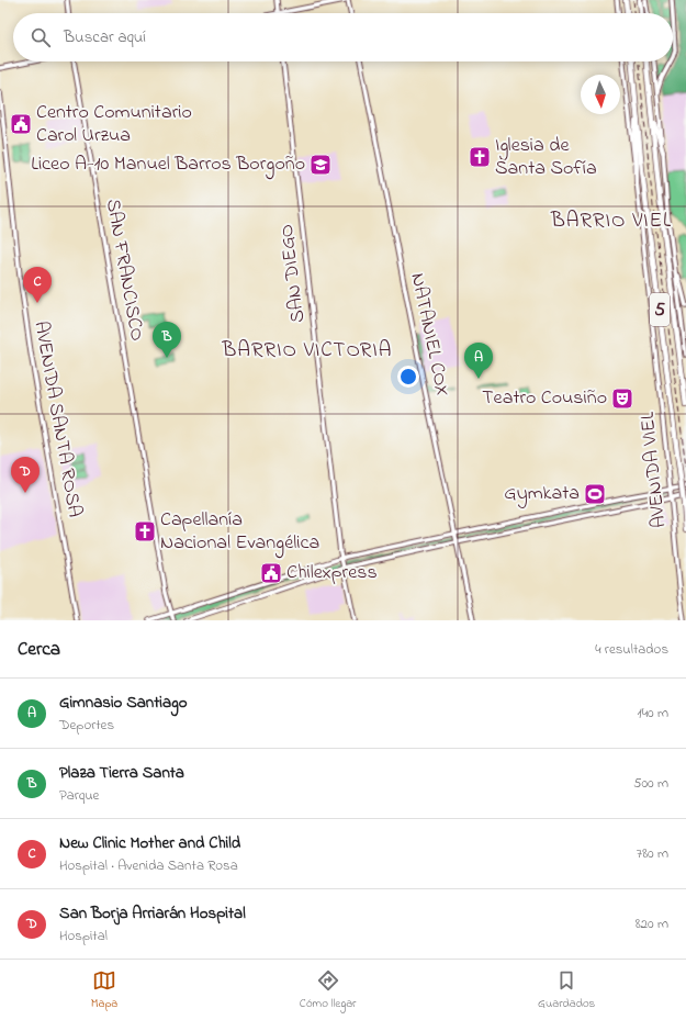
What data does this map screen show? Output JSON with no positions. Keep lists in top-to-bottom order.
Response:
{
  "streets": {
    "highway": ["5"],
    "main road": [
      "SAN FRANCISCO",
      "SAN DIEGO",
      "NATANIEL COX",
      "AVENIDA SANTA ROSA",
      "AVENIDA VIEL"
    ]
  },
  "districts": ["BARRIO VIEL", "BARRIO VICTORIA"],
  "places": {
    "public building": ["Centro Comunitario Carol Urzua", "Chilexpress"],
    "church": ["Iglesia de Santa Sofía", "Capellanía Nacional Evangélica"],
    "school or university": ["Liceo A-10 Manuel Barros Borgoño"],
    "theatre": ["Teatro Cousiño"],
    "sports": ["Gymkata"]
  },
  "north": "bottom",
  "page": {
    "search": "Buscar aquí",
    "pins": [
      "C",
      "B",
      "A",
      "D"
    ],
    "heading": ["Cerca", "4 resultados"],
    "list": [
      {
        "mark": "A",
        "name": "Gimnasio Santiago",
        "note": "Deportes",
        "value": "140 m"
      },
      {
        "mark": "B",
        "name": "Plaza Tierra Santa",
        "note": "Parque",
        "value": "500 m"
      },
      {
        "mark": "C",
        "name": "New Clinic Mother and Child",
        "note": "Hospital · Avenida Santa Rosa",
        "value": "780 m"
      },
      {
        "mark": "D",
        "name": "San Borja Arriarán Hospital",
        "note": "Hospital",
        "value": "820 m"
      }
    ],
    "nav": ["Mapa", "Cómo llegar", "Guardados"]
  }
}
